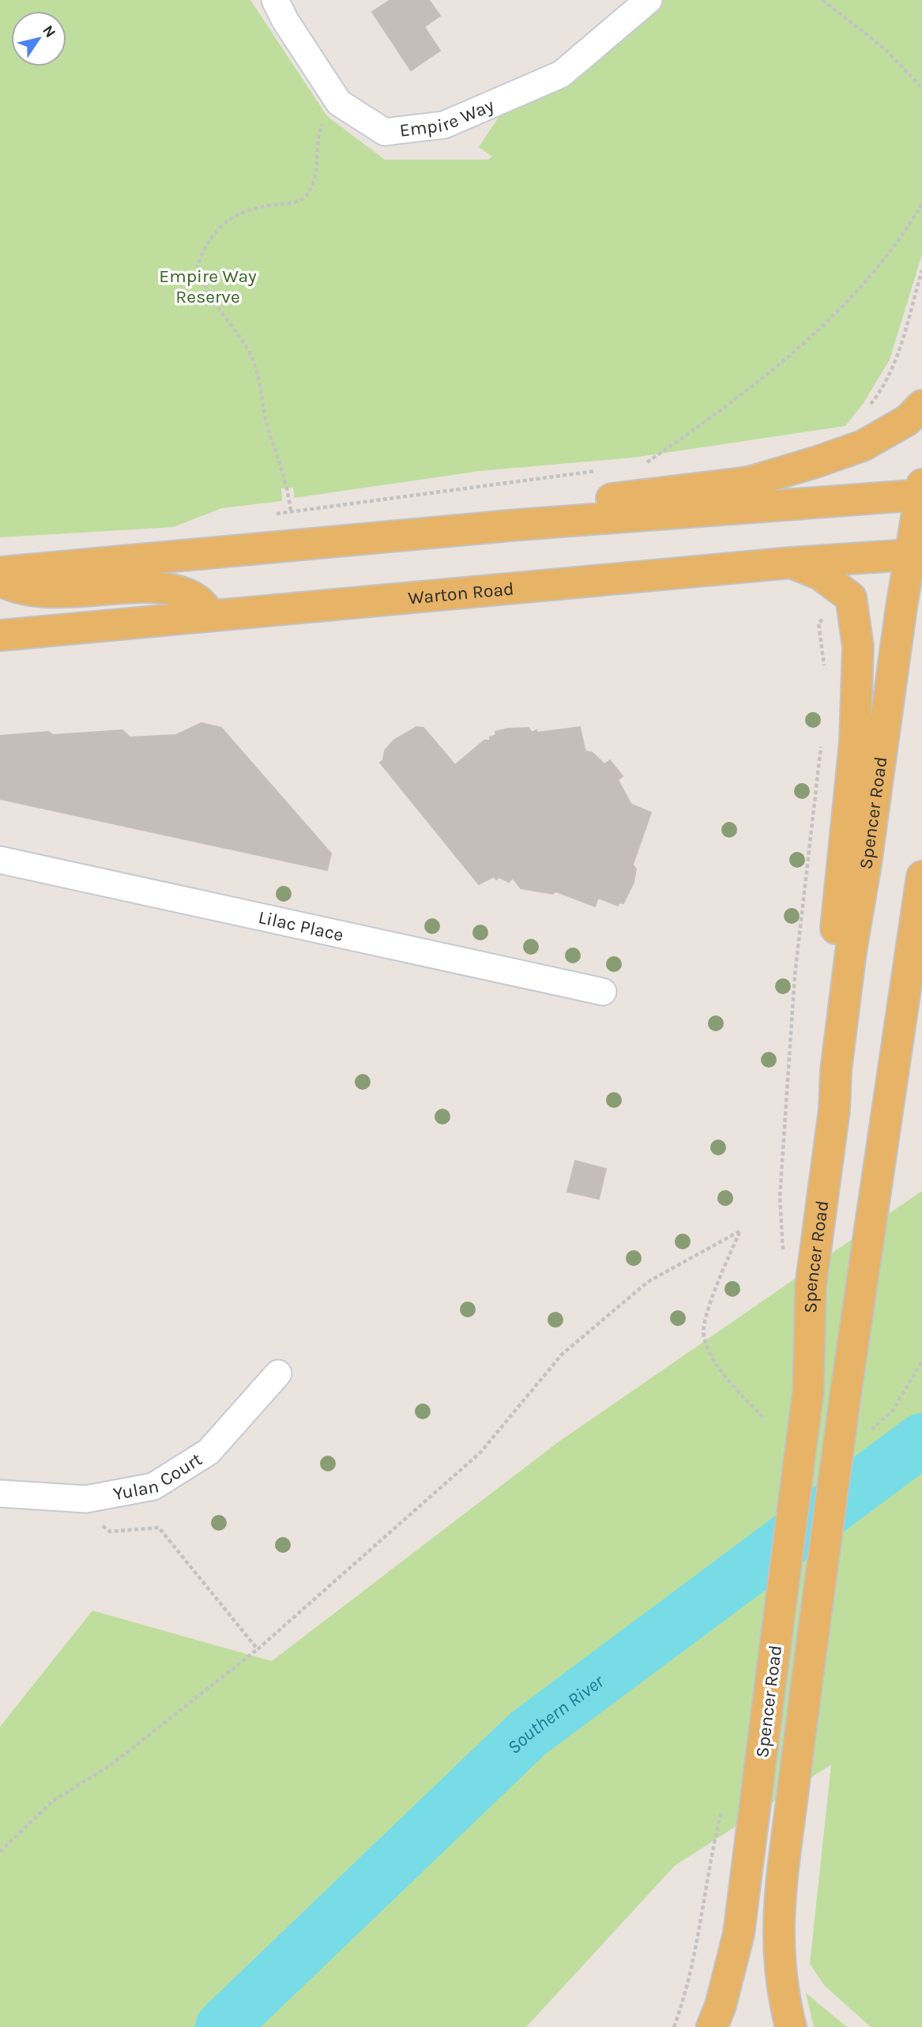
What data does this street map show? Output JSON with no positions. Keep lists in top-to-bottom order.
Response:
{
  "streets": {
    "main road": ["Warton Road", "Spencer Road"],
    "street": ["Empire Way", "Lilac Place", "Yulan Court"]
  },
  "crossings": [
    ["Warton Road", "Spencer Road"]
  ],
  "water": ["Southern River"],
  "parks": ["Empire Way Reserve"],
  "north": "top right"
}
